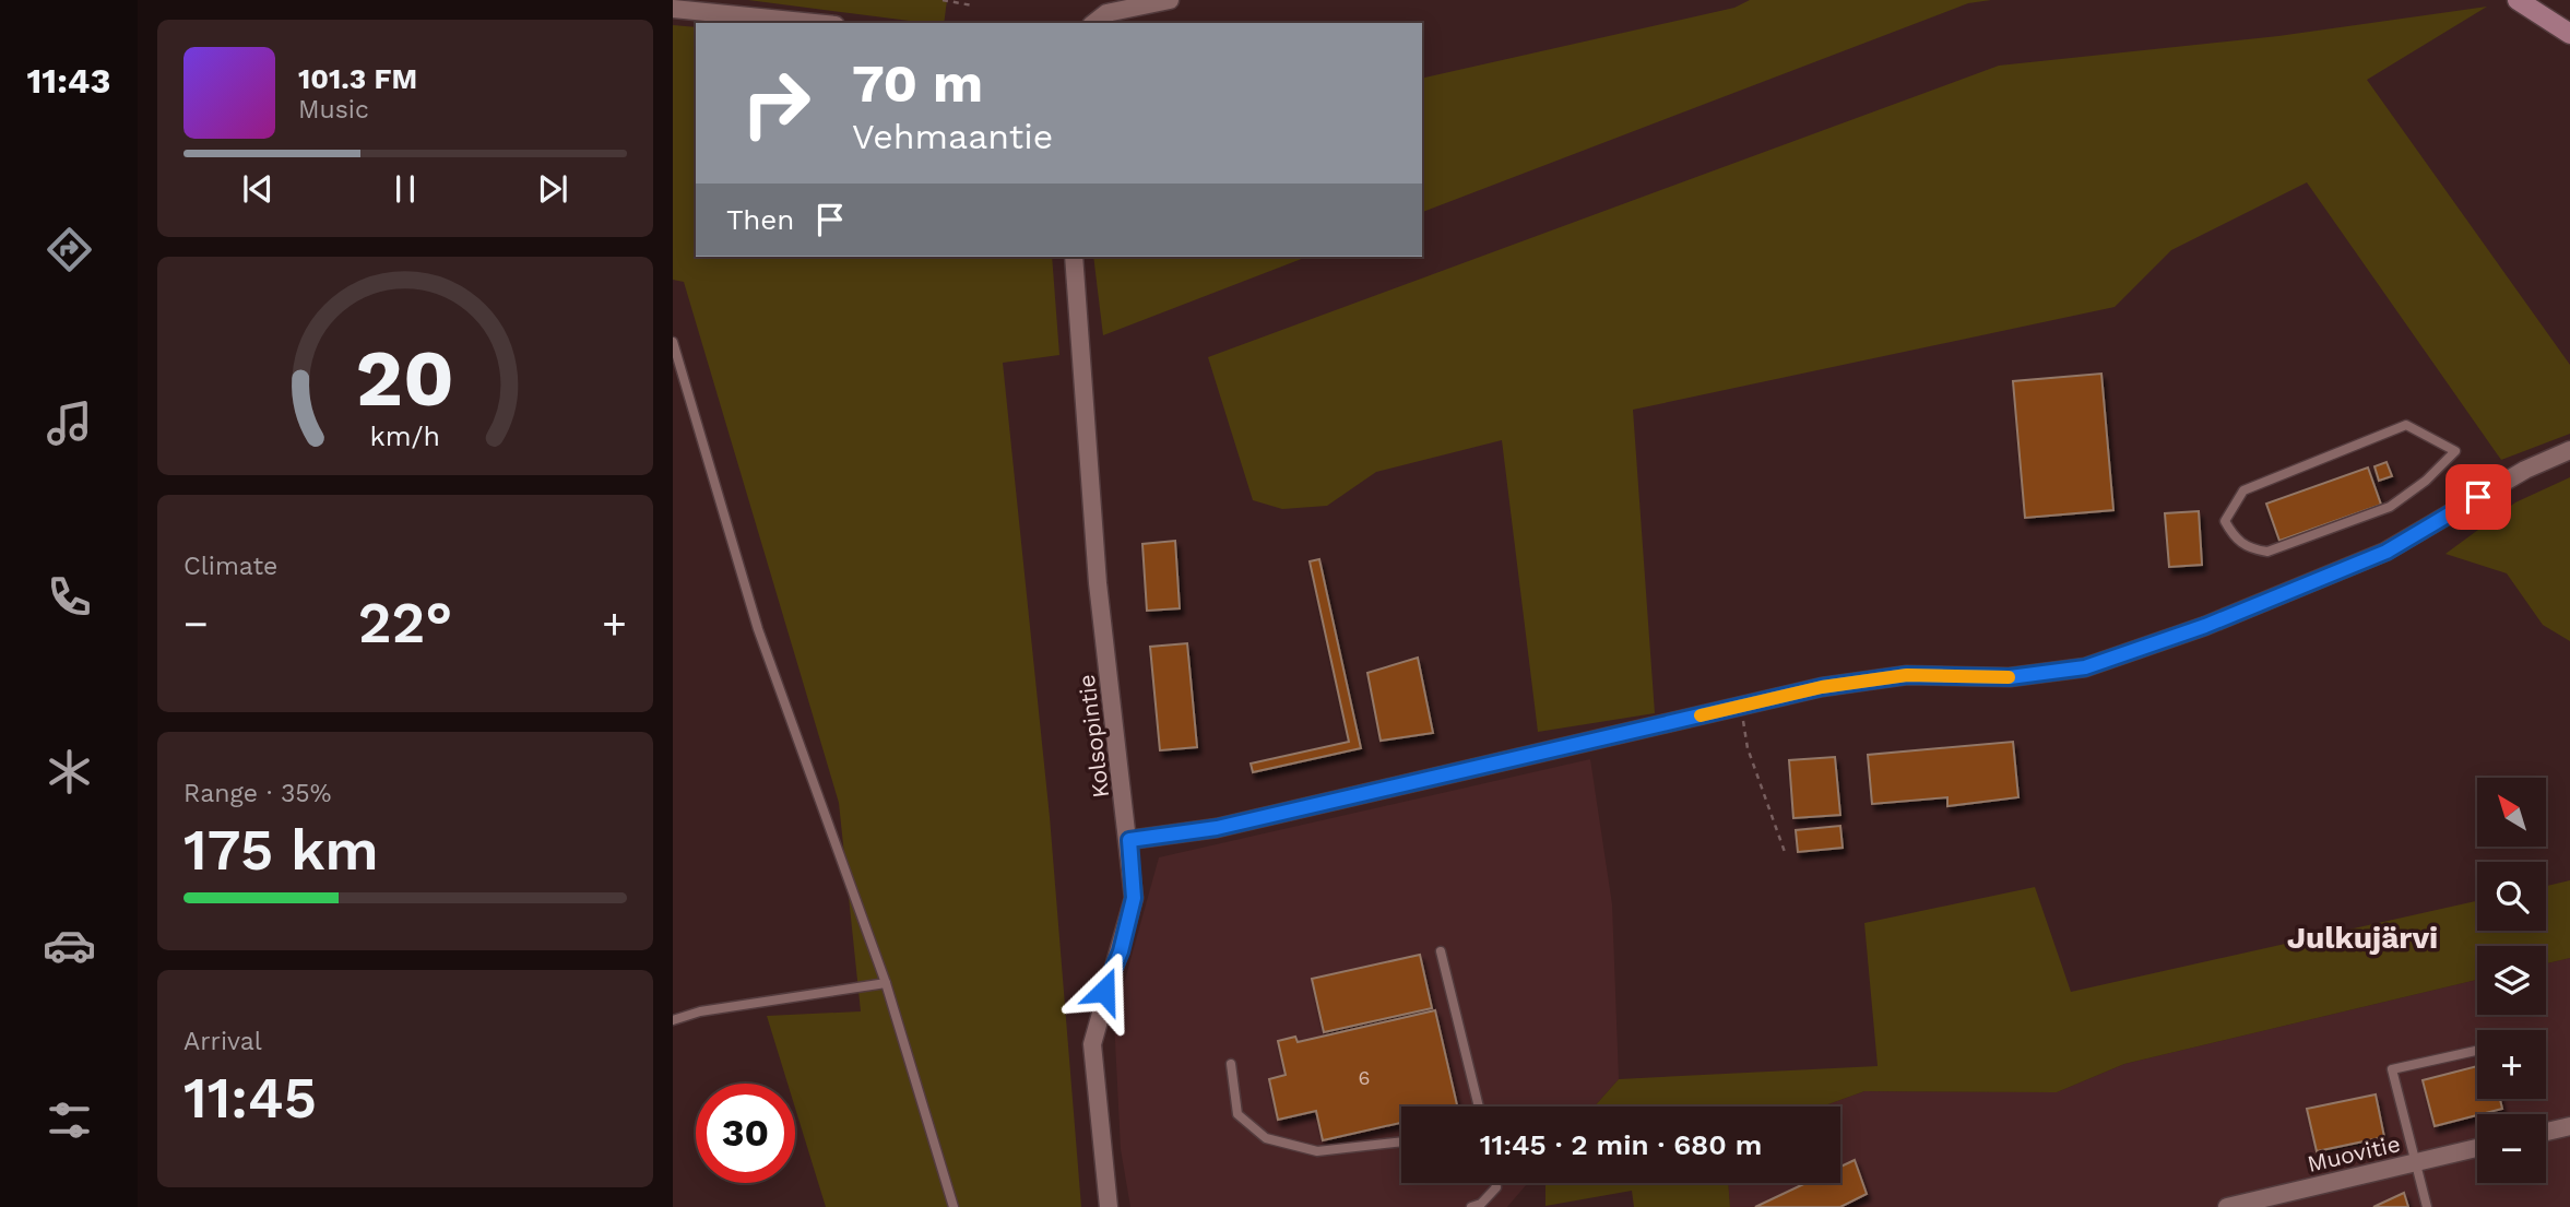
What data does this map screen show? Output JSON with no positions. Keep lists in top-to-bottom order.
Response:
{
  "streets": {
    "street": ["Kolsopintie", "Muovitie"]
  },
  "districts": ["Julkujärvi"],
  "house_numbers": ["6"],
  "north": "top left",
  "page": {
    "tabs": "11:43",
    "turn": ["70 m", "Vehmaantie"],
    "song": ["101.3 FM", "Music"],
    "then": "Then",
    "tile": [
      "Climate",
      ["Range · 35%", "175 km"],
      ["Arrival", "11:45"]
    ],
    "heat": ["−", "22°", "+"],
    "map_buttons": ["+", "−"],
    "limit": "30",
    "trip": "11:45 · 2 min · 680 m",
    "gauge": ["20", "km/h"]
  }
}
